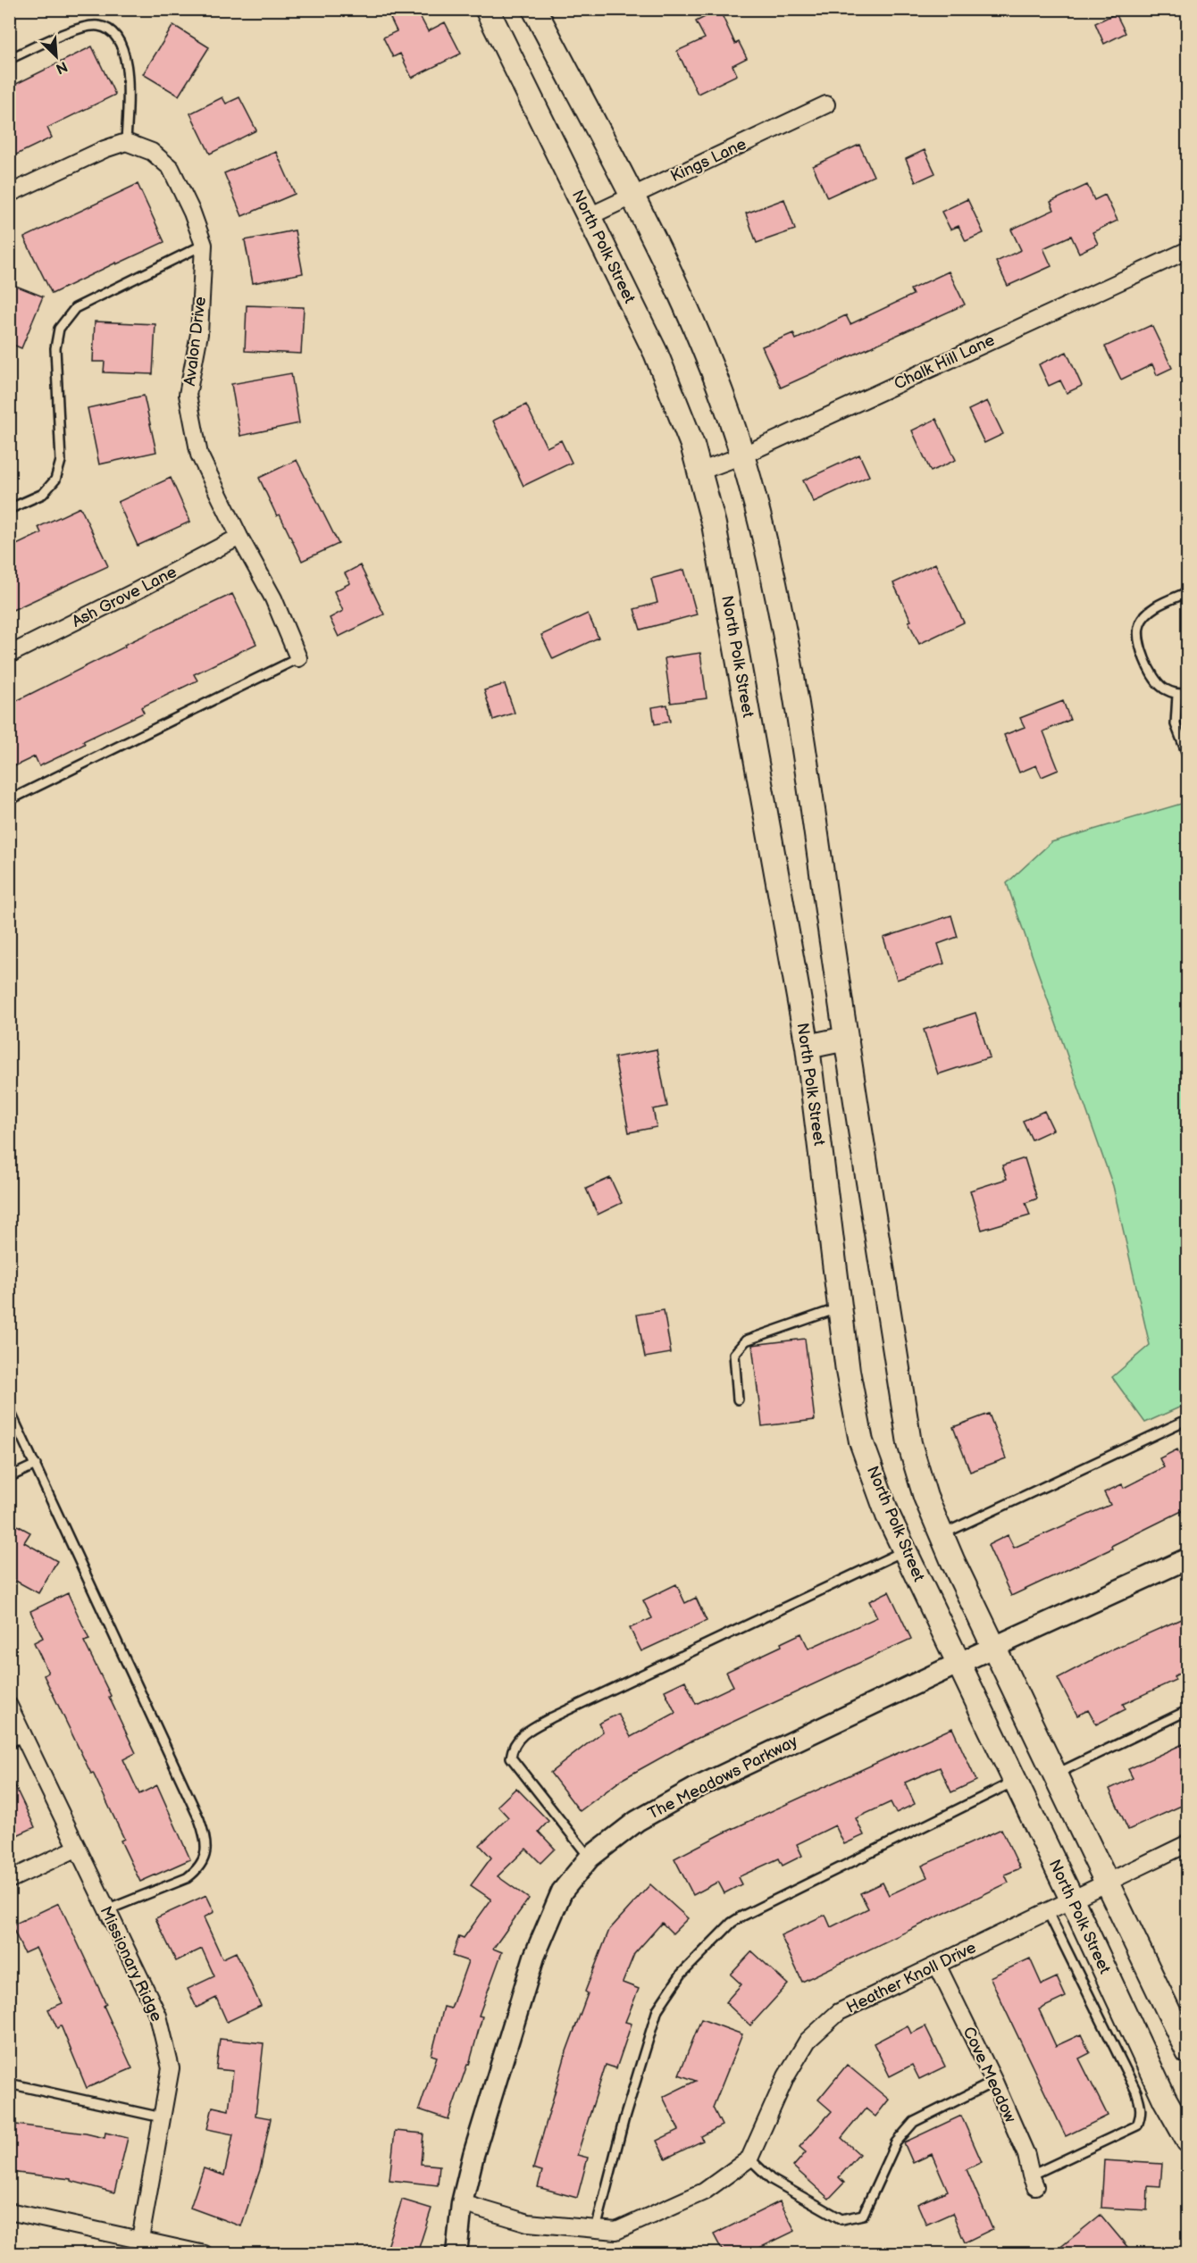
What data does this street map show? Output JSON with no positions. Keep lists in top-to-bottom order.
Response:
{
  "streets": {
    "main road": ["North Polk Street"],
    "street": [
      "Kings Lane",
      "Avalon Drive",
      "Chalk Hill Lane",
      "Ash Grove Lane",
      "The Meadows Parkway",
      "Missionary Ridge",
      "Heather Knoll Drive",
      "Cove Meadow"
    ]
  },
  "crossings": [
    ["Kings Lane", "North Polk Street"],
    ["North Polk Street", "Chalk Hill Lane"],
    ["North Polk Street", "The Meadows Parkway"],
    ["North Polk Street", "Heather Knoll Drive"],
    ["Avalon Drive", "Ash Grove Lane"],
    ["Heather Knoll Drive", "Cove Meadow"]
  ],
  "north": "bottom right"
}
